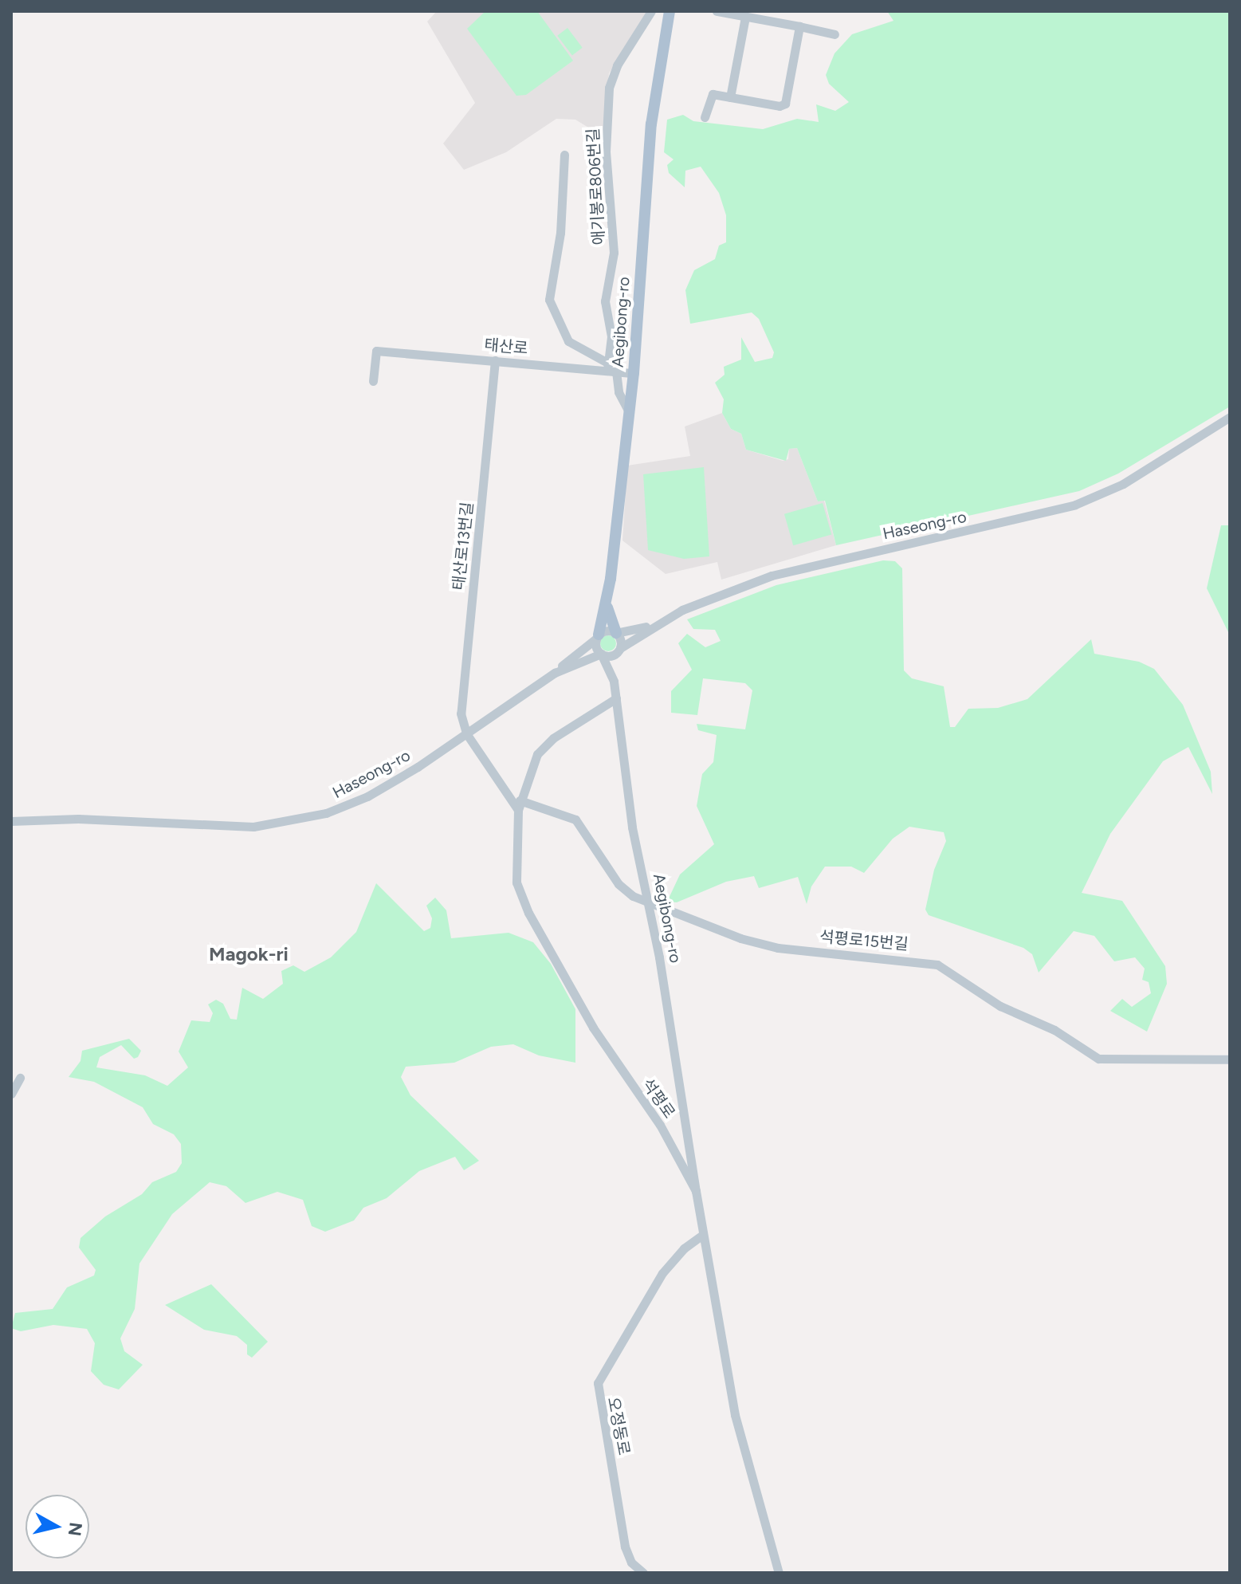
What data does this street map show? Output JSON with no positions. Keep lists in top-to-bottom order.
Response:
{
  "streets": {
    "main road": ["Aegibong-ro"],
    "street": [
      "애기봉로806번길",
      "태산로",
      "Haseong-ro",
      "태산로13번길",
      "석평로15번길",
      "석평로",
      "오정동로"
    ]
  },
  "crossings": [
    ["애기봉로806번길", "Aegibong-ro"],
    ["애기봉로806번길", "태산로"],
    ["Aegibong-ro", "태산로"],
    ["Aegibong-ro", "Haseong-ro"],
    ["Aegibong-ro", "석평로15번길"],
    ["Aegibong-ro", "석평로"],
    ["태산로", "태산로13번길"],
    ["Haseong-ro", "태산로13번길"],
    ["석평로15번길", "석평로"],
    ["석평로", "오정동로"]
  ],
  "districts": ["Magok-ri"],
  "north": "right"
}
